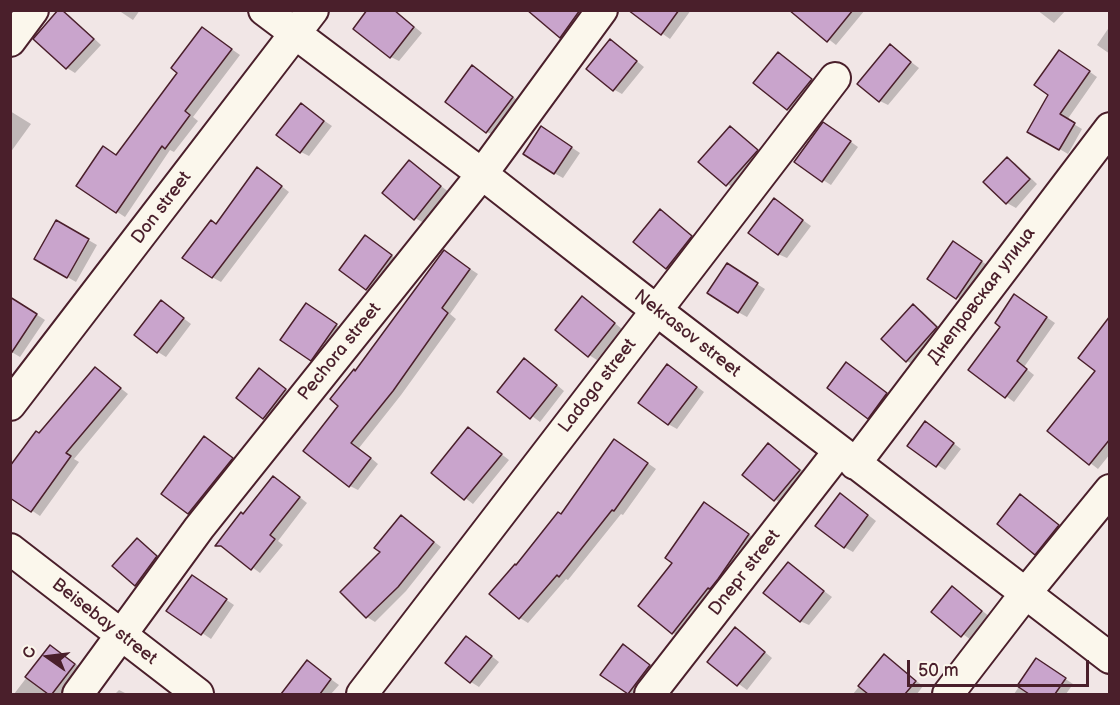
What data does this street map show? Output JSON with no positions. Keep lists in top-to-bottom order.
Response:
{
  "streets": {
    "street": [
      "Don street",
      "Днепровская улица",
      "Nekrasov street",
      "Pechora street",
      "Ladoga street",
      "Dnepr street",
      "Beisebay street"
    ]
  },
  "crossings": [
    ["Don street", "Nekrasov street"],
    ["Днепровская улица", "Nekrasov street"],
    ["Днепровская улица", "Dnepr street"],
    ["Nekrasov street", "Pechora street"],
    ["Nekrasov street", "Ladoga street"],
    ["Nekrasov street", "Dnepr street"],
    ["Pechora street", "Beisebay street"]
  ],
  "scale_bar": "50 m",
  "north": "left"
}
